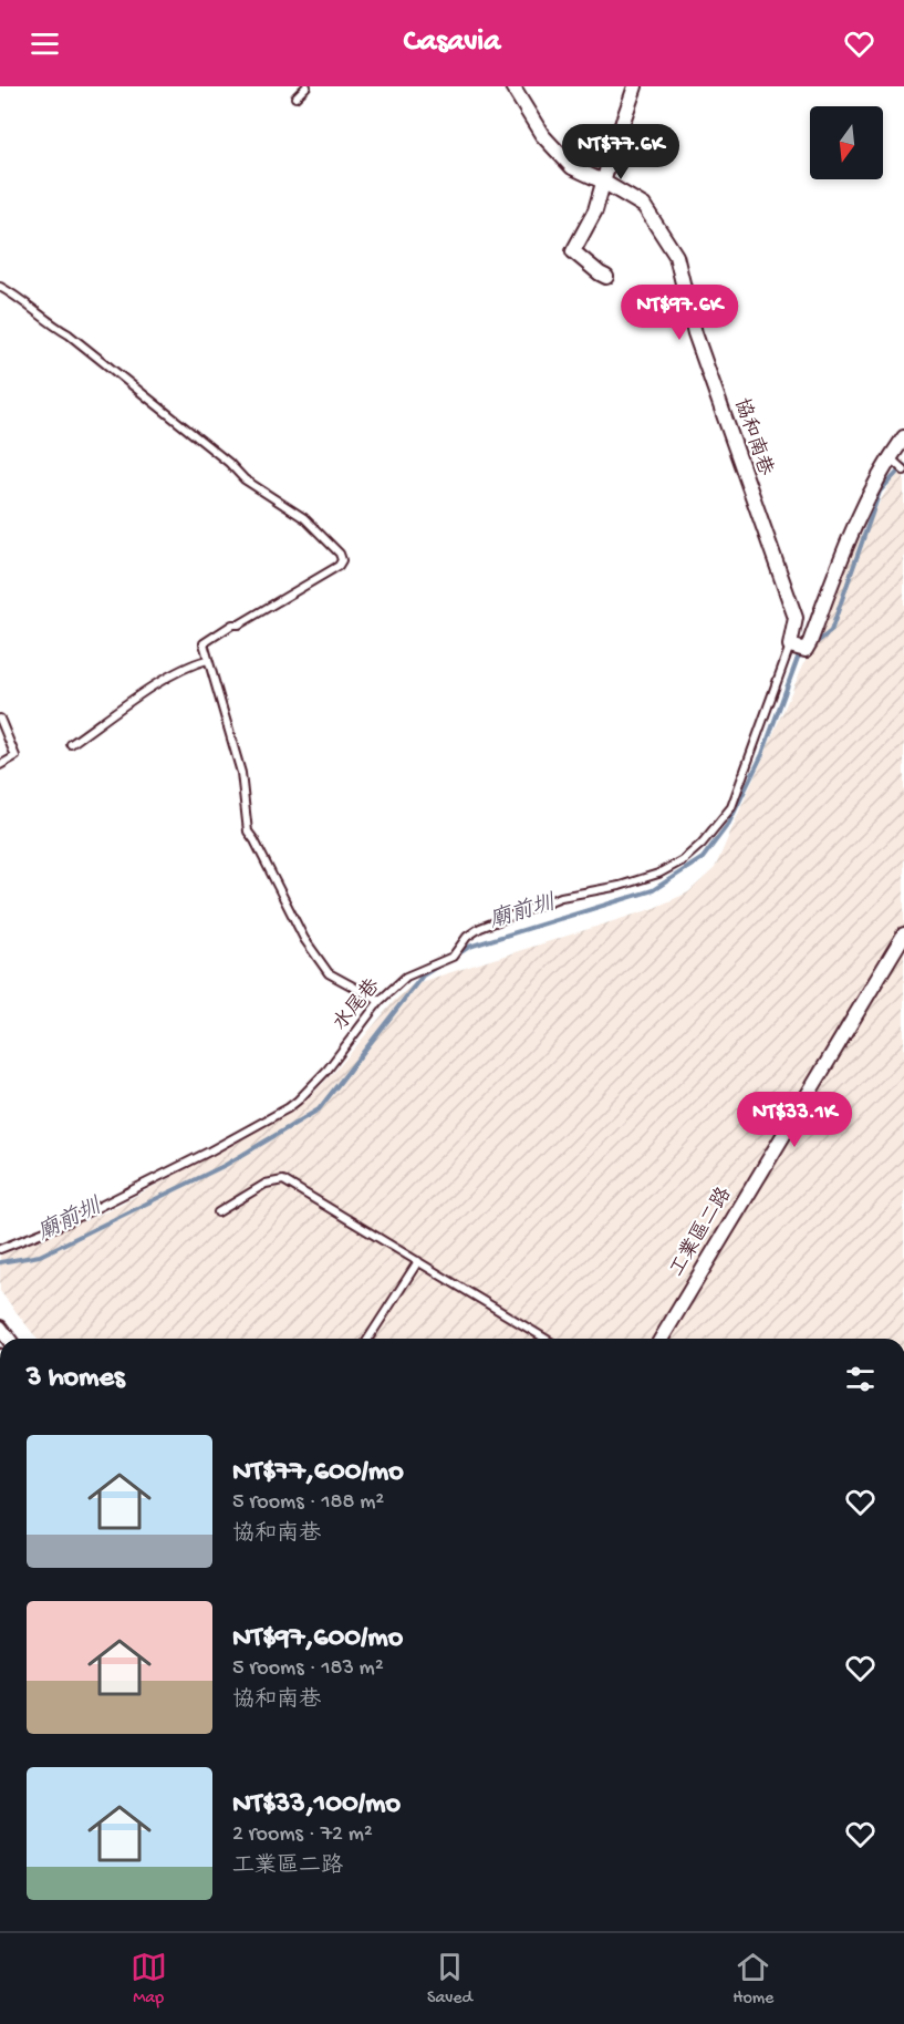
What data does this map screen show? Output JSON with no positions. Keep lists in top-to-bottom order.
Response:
{
  "streets": {
    "street": ["協和南巷", "工業區二路"],
    "lane": ["水尾巷"]
  },
  "crossings": [
    ["協和南巷", "水尾巷"]
  ],
  "water": ["廟前圳"],
  "north": "bottom",
  "page": {
    "header": "Casavia",
    "price": ["NT$77.6K", "NT$97.6K", "NT$33.1K"],
    "heading": "3 homes",
    "list": [
      {
        "name": "NT$77,600/mo",
        "note": "5 rooms · 188 m² · 協和南巷"
      },
      {
        "name": "NT$97,600/mo",
        "note": "5 rooms · 183 m² · 協和南巷"
      },
      {
        "name": "NT$33,100/mo",
        "note": "2 rooms · 72 m² · 工業區二路"
      }
    ],
    "tabs": ["Map", "Saved", "Home"]
  }
}
